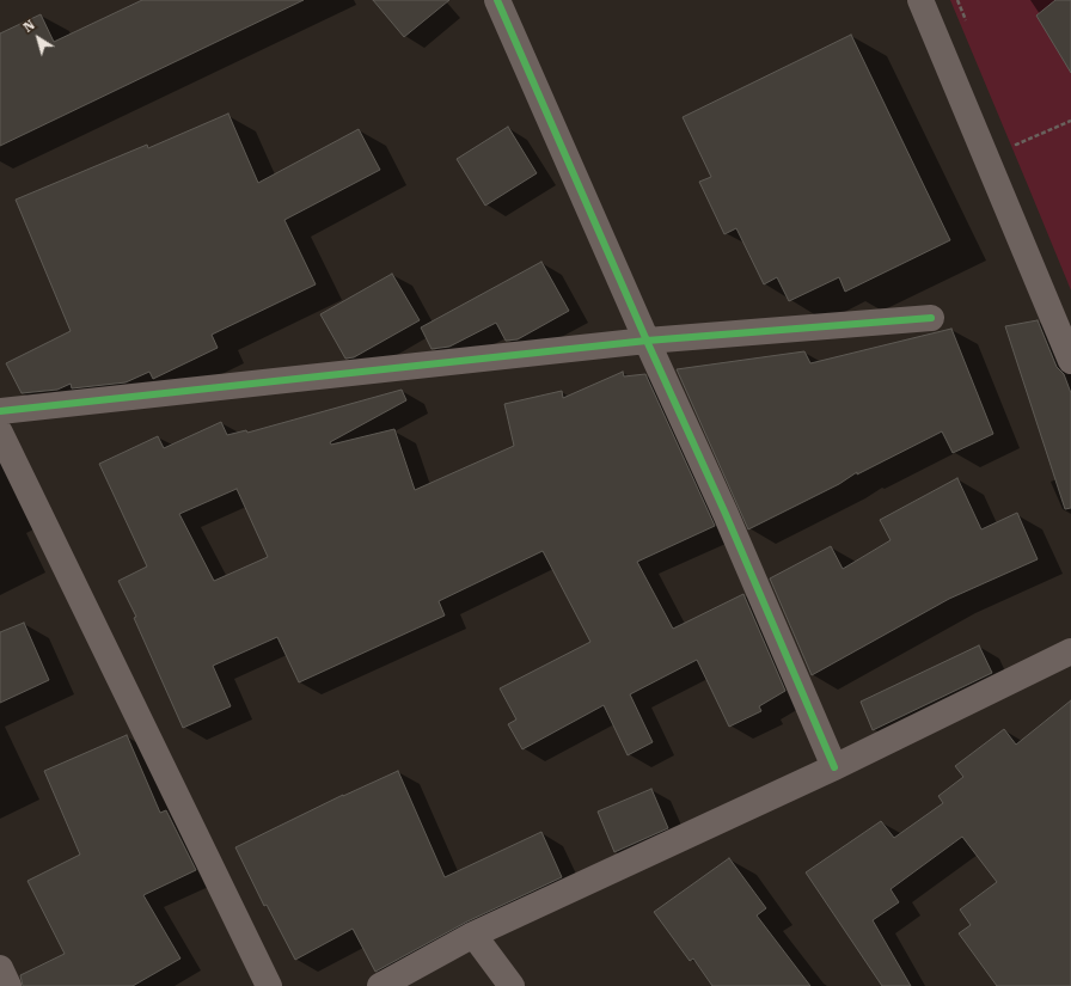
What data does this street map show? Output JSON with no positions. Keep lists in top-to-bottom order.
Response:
{
  "north": "top left"
}
